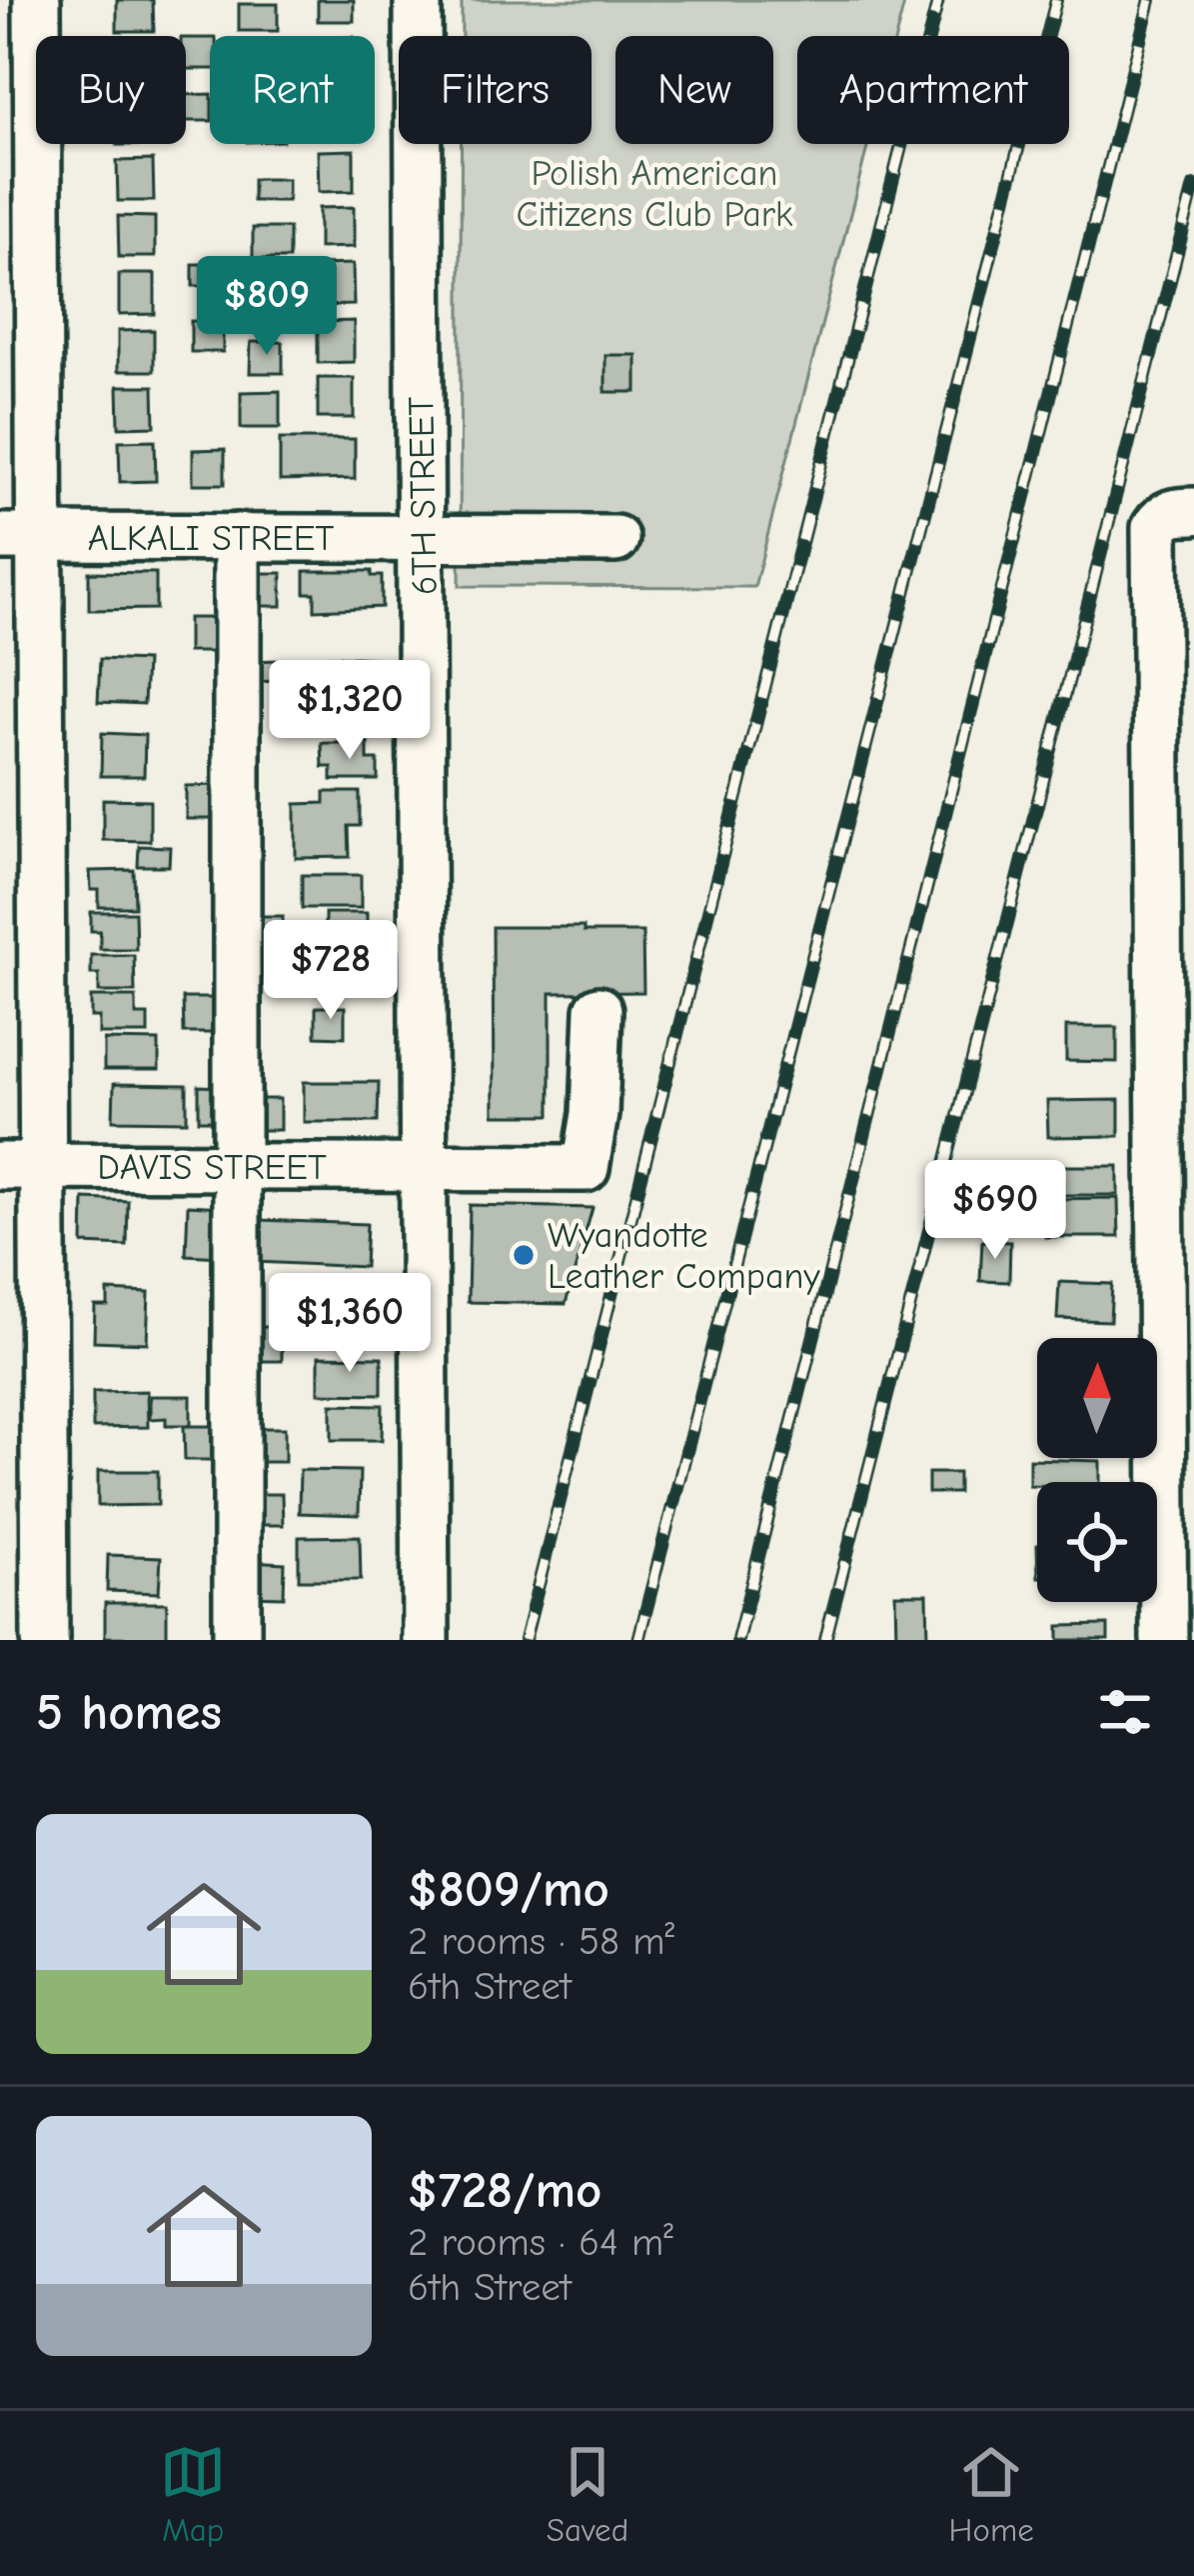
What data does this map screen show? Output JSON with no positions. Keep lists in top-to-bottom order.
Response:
{
  "streets": {
    "street": ["6TH STREET", "ALKALI STREET", "DAVIS STREET"]
  },
  "crossings": [
    ["6TH STREET", "ALKALI STREET"],
    ["6TH STREET", "DAVIS STREET"]
  ],
  "parks": ["Polish American Citizens Club Park"],
  "places": ["Wyandotte Leather Company"],
  "north": "top",
  "page": {
    "chip": [
      "Buy",
      "Rent",
      "Filters",
      "New",
      "Apartment"
    ],
    "price": [
      "$809",
      "$1,320",
      "$728",
      "$690",
      "$1,360"
    ],
    "heading": "5 homes",
    "list": [
      {
        "name": "$809/mo",
        "note": "2 rooms · 58 m² · 6th Street"
      },
      {
        "name": "$728/mo",
        "note": "2 rooms · 64 m² · 6th Street"
      }
    ],
    "tabs": ["Map", "Saved", "Home"]
  }
}
